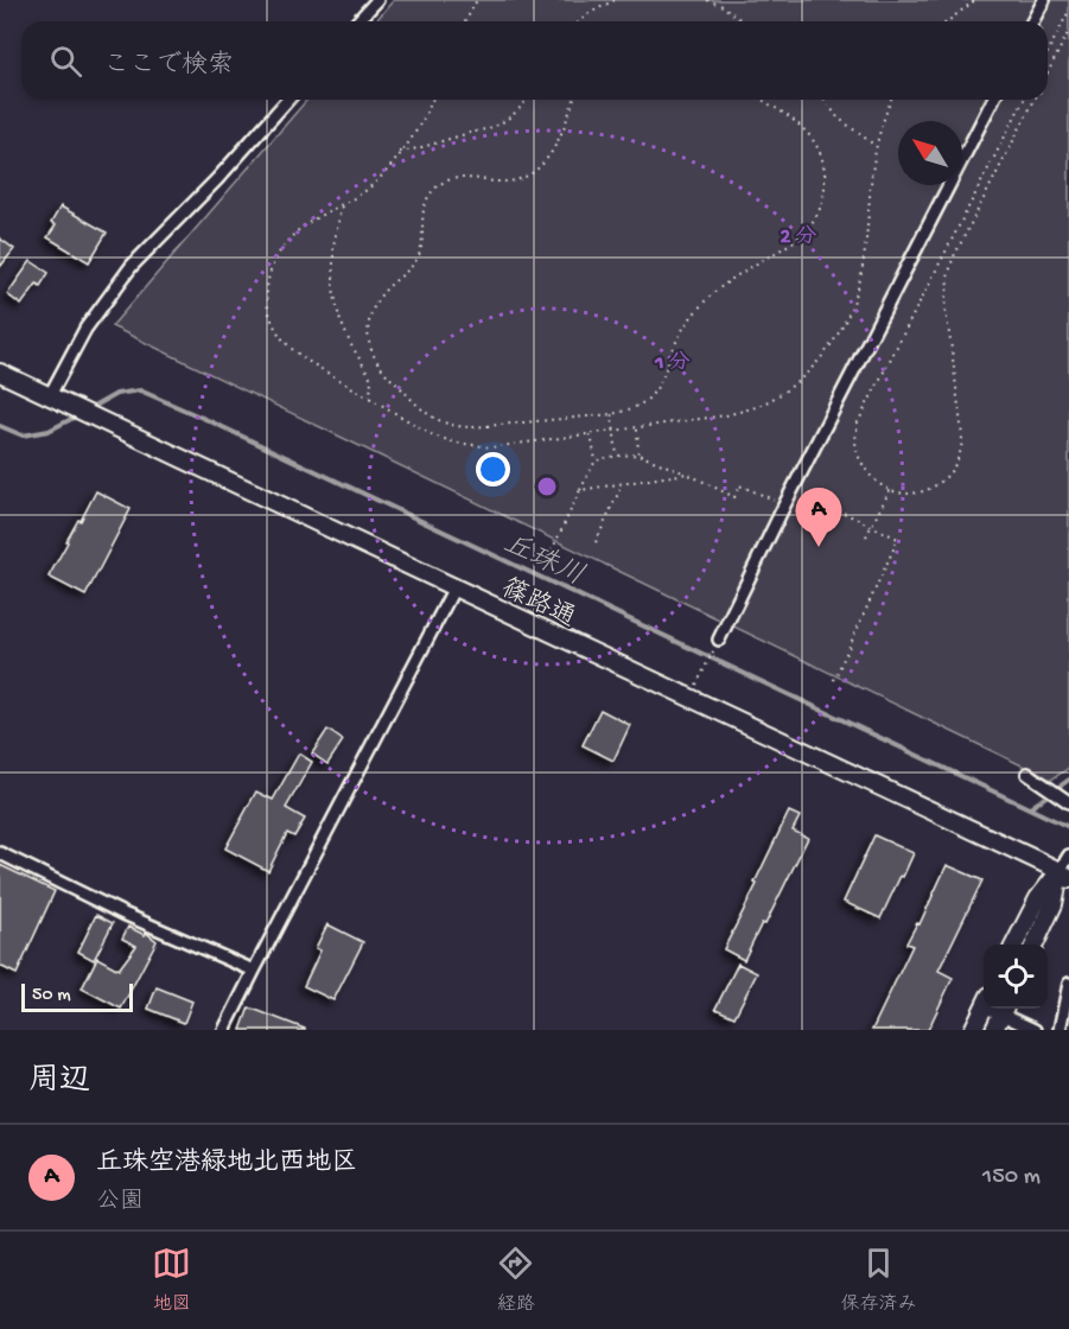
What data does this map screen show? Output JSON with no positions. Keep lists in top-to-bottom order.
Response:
{
  "streets": {
    "street": ["篠路通"]
  },
  "water": ["丘珠川"],
  "scale_bar": "50 m",
  "north": "top left",
  "page": {
    "search": "ここで検索",
    "pins": "A",
    "scale": "50 m",
    "heading": "周辺",
    "list": [
      {
        "mark": "A",
        "name": "丘珠空港緑地北西地区",
        "note": "公園",
        "value": "150 m"
      }
    ],
    "nav": ["地図", "経路", "保存済み"]
  },
  "rings": ["2 分", "1 分"]
}
